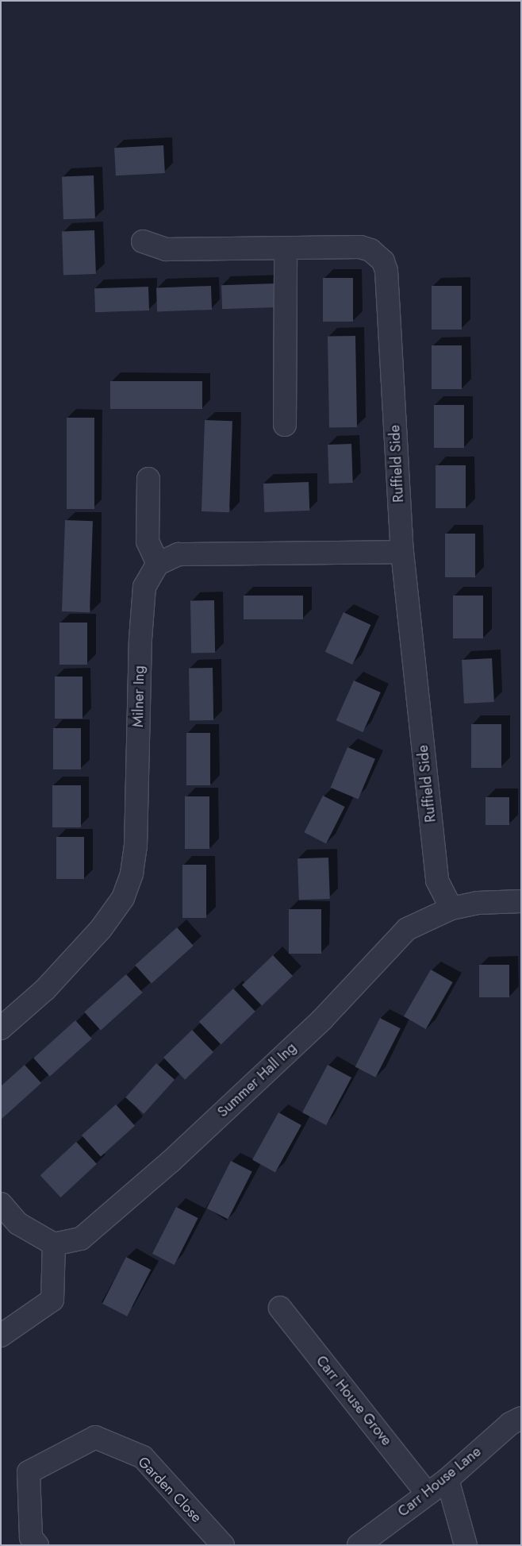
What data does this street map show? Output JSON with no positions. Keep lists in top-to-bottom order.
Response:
{
  "streets": {
    "street": [
      "Ruffield Side",
      "Milner Ing",
      "Summer Hall Ing",
      "Carr House Grove",
      "Carr House Lane",
      "Garden Close"
    ]
  },
  "crossings": [
    ["Ruffield Side", "Summer Hall Ing"],
    ["Carr House Grove", "Carr House Lane"]
  ]
}
